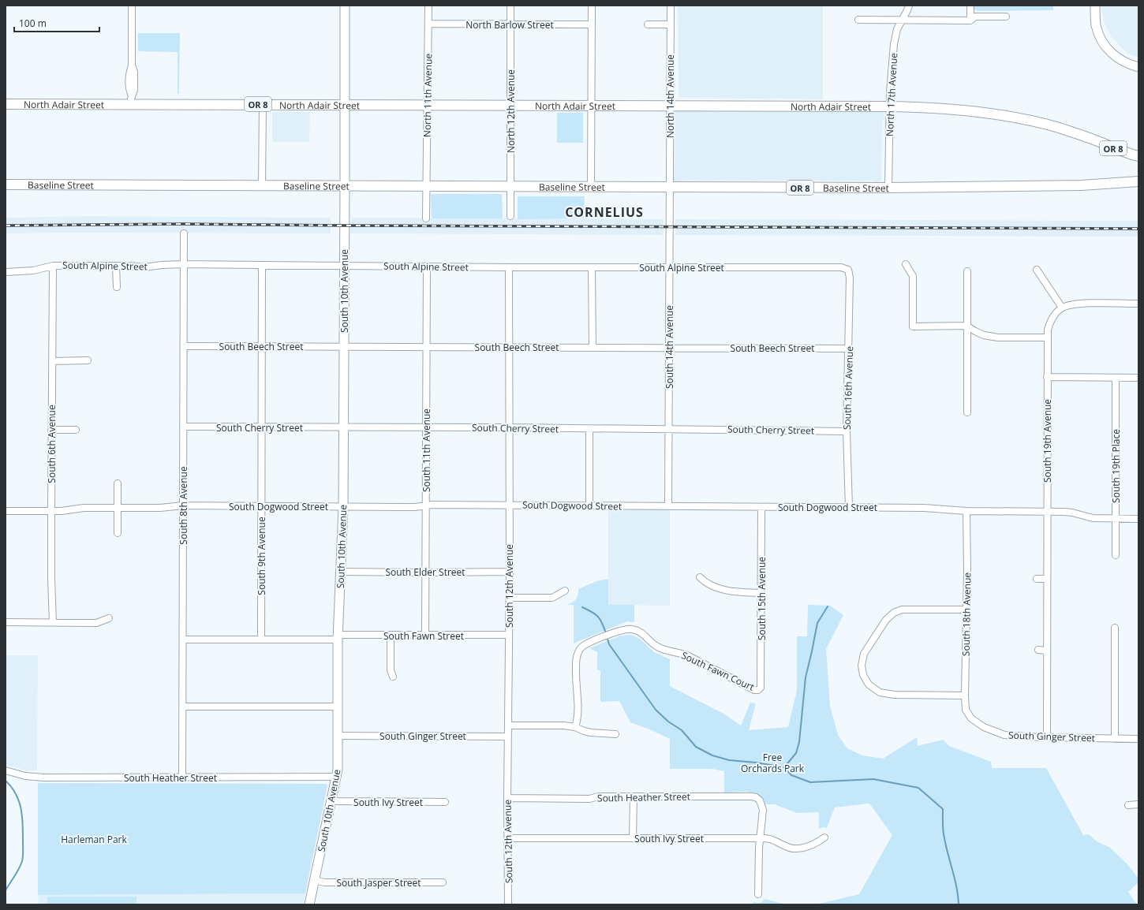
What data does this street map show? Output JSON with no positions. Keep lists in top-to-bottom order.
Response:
{
  "streets": {
    "highway": ["North Adair Street", "OR 8", "Baseline Street"],
    "main road": ["South 10th Avenue"],
    "street": [
      "North Barlow Street",
      "North 17th Avenue",
      "North 11th Avenue",
      "North 14th Avenue",
      "North 12th Avenue",
      "South Alpine Street",
      "South Beech Street",
      "South 14th Avenue",
      "South 16th Avenue",
      "South Cherry Street",
      "South 19th Avenue",
      "South 6th Avenue",
      "South 11th Avenue",
      "South 19th Place",
      "South 8th Avenue",
      "South Dogwood Street",
      "South 9th Avenue",
      "South Elder Street",
      "South 12th Avenue",
      "South 15th Avenue",
      "South 18th Avenue",
      "South Fawn Street",
      "South Fawn Court",
      "South Ginger Street",
      "South Heather Street",
      "South Ivy Street",
      "South Jasper Street"
    ]
  },
  "crossings": [
    ["North Barlow Street", "North 11th Avenue"],
    ["North Barlow Street", "North 12th Avenue"],
    ["North 17th Avenue", "North Adair Street"],
    ["North 17th Avenue", "Baseline Street"],
    ["North 11th Avenue", "North Adair Street"],
    ["North 11th Avenue", "Baseline Street"],
    ["North 14th Avenue", "North Adair Street"],
    ["North 14th Avenue", "Baseline Street"],
    ["North 14th Avenue", "South 14th Avenue"],
    ["North Adair Street", "North 12th Avenue"],
    ["North Adair Street", "South 10th Avenue"],
    ["North 12th Avenue", "Baseline Street"],
    ["Baseline Street", "South 10th Avenue"],
    ["Baseline Street", "South 14th Avenue"],
    ["South Alpine Street", "South 10th Avenue"],
    ["South Alpine Street", "South 14th Avenue"],
    ["South Alpine Street", "South 16th Avenue"],
    ["South Alpine Street", "South 6th Avenue"],
    ["South Alpine Street", "South 11th Avenue"],
    ["South Alpine Street", "South 8th Avenue"],
    ["South Alpine Street", "South 9th Avenue"],
    ["South Alpine Street", "South 12th Avenue"],
    ["South 10th Avenue", "South Beech Street"],
    ["South 10th Avenue", "South Cherry Street"],
    ["South 10th Avenue", "South Dogwood Street"],
    ["South 10th Avenue", "South Elder Street"],
    ["South 10th Avenue", "South Fawn Street"],
    ["South 10th Avenue", "South Ginger Street"],
    ["South 10th Avenue", "South Heather Street"],
    ["South 10th Avenue", "South Ivy Street"],
    ["South 10th Avenue", "South Jasper Street"],
    ["South Beech Street", "South 14th Avenue"],
    ["South Beech Street", "South 16th Avenue"],
    ["South Beech Street", "South 11th Avenue"],
    ["South Beech Street", "South 8th Avenue"],
    ["South Beech Street", "South 9th Avenue"],
    ["South Beech Street", "South 12th Avenue"],
    ["South 14th Avenue", "South Cherry Street"],
    ["South 14th Avenue", "South Dogwood Street"],
    ["South 16th Avenue", "South Cherry Street"],
    ["South 16th Avenue", "South Dogwood Street"],
    ["South Cherry Street", "South 11th Avenue"],
    ["South Cherry Street", "South 8th Avenue"],
    ["South Cherry Street", "South 9th Avenue"],
    ["South Cherry Street", "South 12th Avenue"],
    ["South 19th Avenue", "South Dogwood Street"],
    ["South 19th Avenue", "South Ginger Street"],
    ["South 6th Avenue", "South Dogwood Street"],
    ["South 11th Avenue", "South Dogwood Street"],
    ["South 11th Avenue", "South Elder Street"],
    ["South 11th Avenue", "South Fawn Street"],
    ["South 19th Place", "South Dogwood Street"],
    ["South 8th Avenue", "South Dogwood Street"],
    ["South 8th Avenue", "South Fawn Street"],
    ["South 8th Avenue", "South Heather Street"],
    ["South Dogwood Street", "South 9th Avenue"],
    ["South Dogwood Street", "South 12th Avenue"],
    ["South Dogwood Street", "South 15th Avenue"],
    ["South Dogwood Street", "South 18th Avenue"],
    ["South 9th Avenue", "South Fawn Street"],
    ["South Elder Street", "South 12th Avenue"],
    ["South 12th Avenue", "South Fawn Street"],
    ["South 12th Avenue", "South Ginger Street"],
    ["South 12th Avenue", "South Heather Street"],
    ["South 12th Avenue", "South Ivy Street"],
    ["South 15th Avenue", "South Fawn Court"],
    ["South 18th Avenue", "South Ginger Street"],
    ["South Heather Street", "South Ivy Street"]
  ],
  "districts": ["CORNELIUS"],
  "parks": ["Free Orchards Park", "Harleman Park"],
  "scale_bar": "100 m"
}
